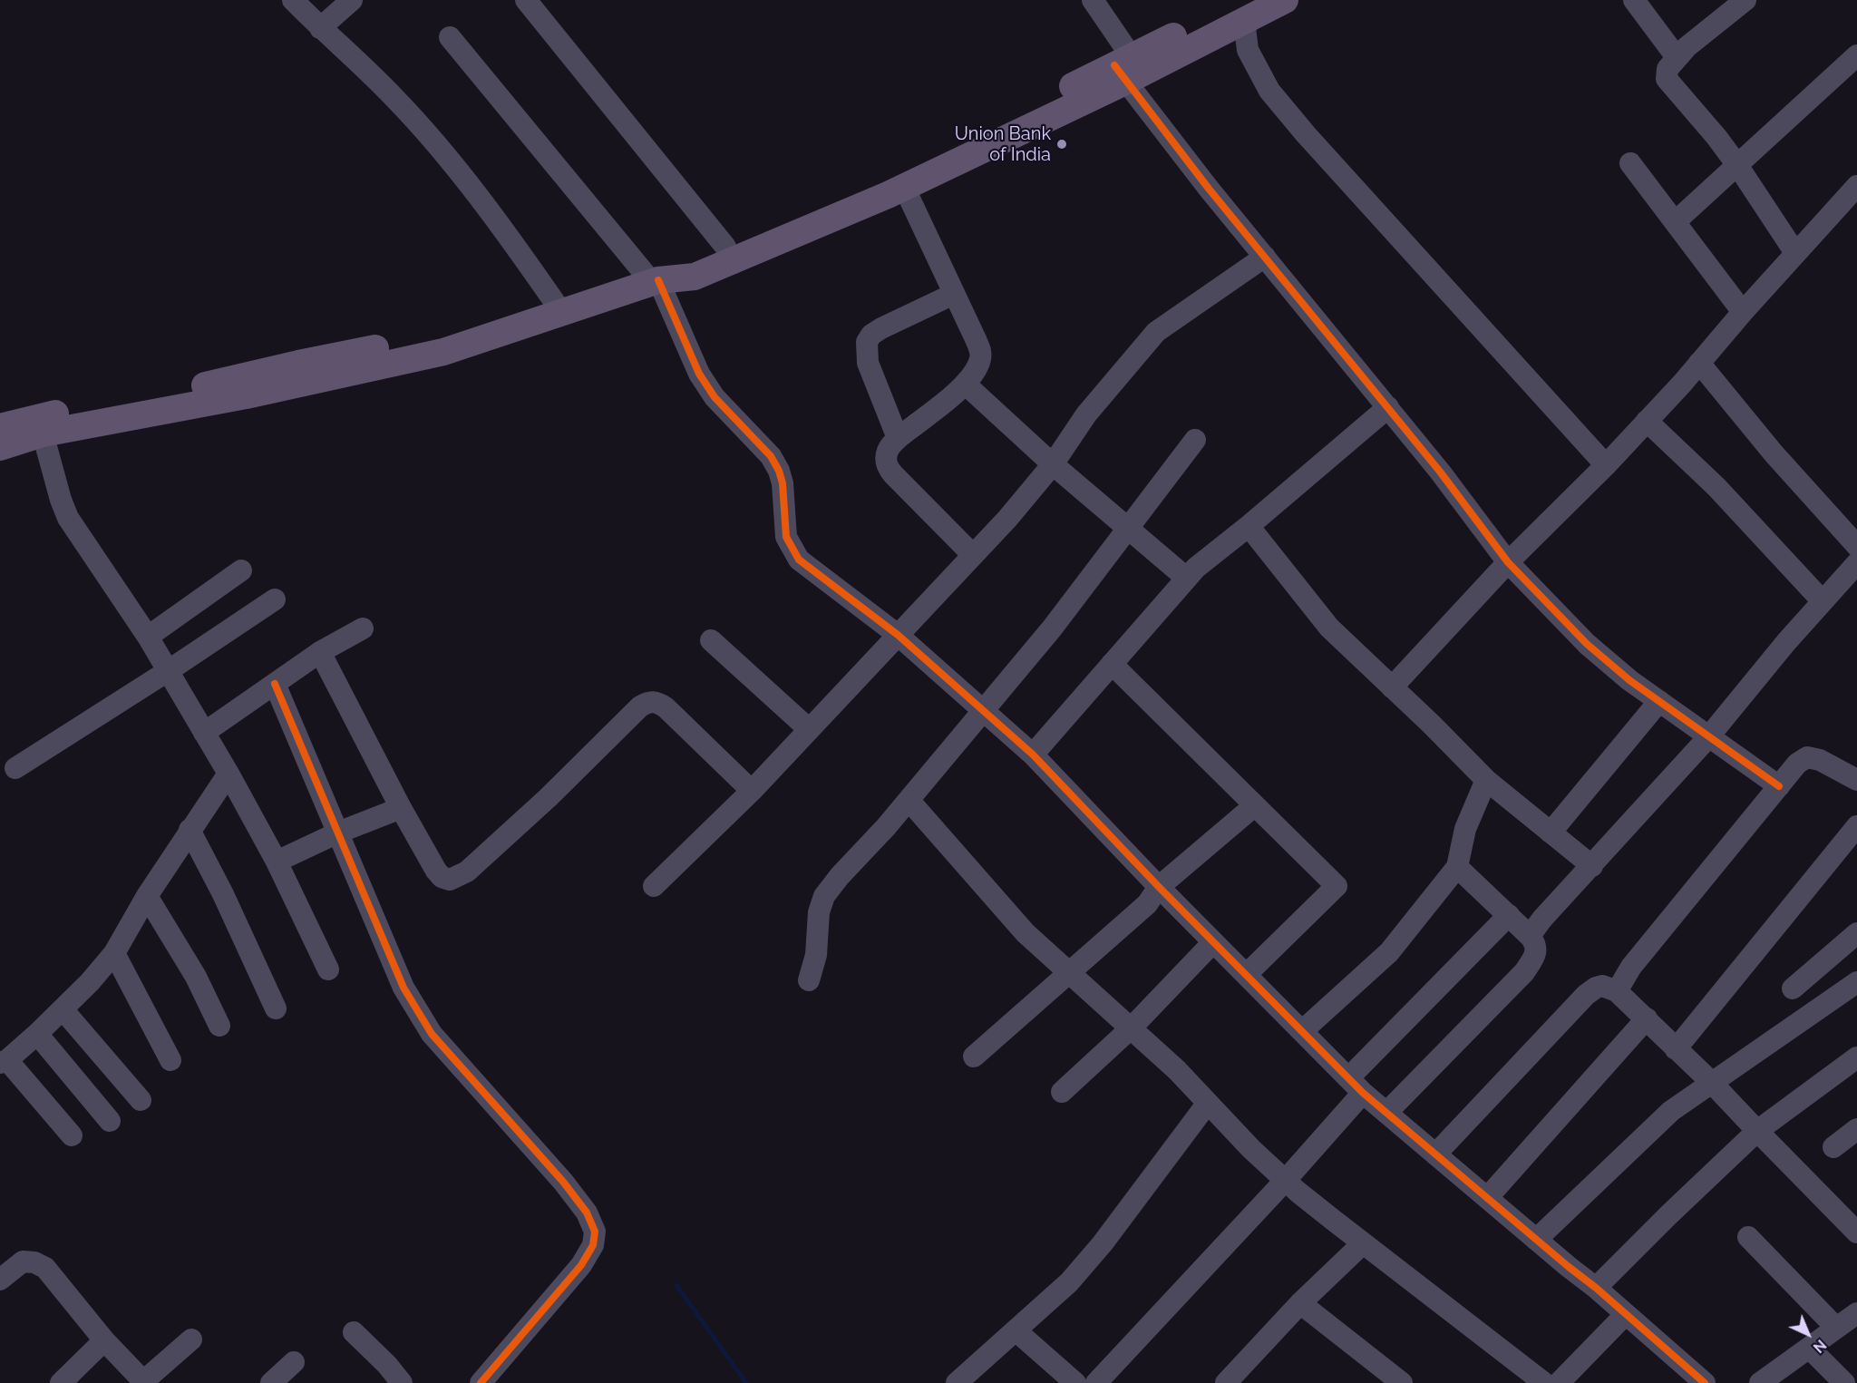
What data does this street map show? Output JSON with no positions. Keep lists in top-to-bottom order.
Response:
{
  "places": ["Union Bank of India"],
  "north": "bottom right"
}
